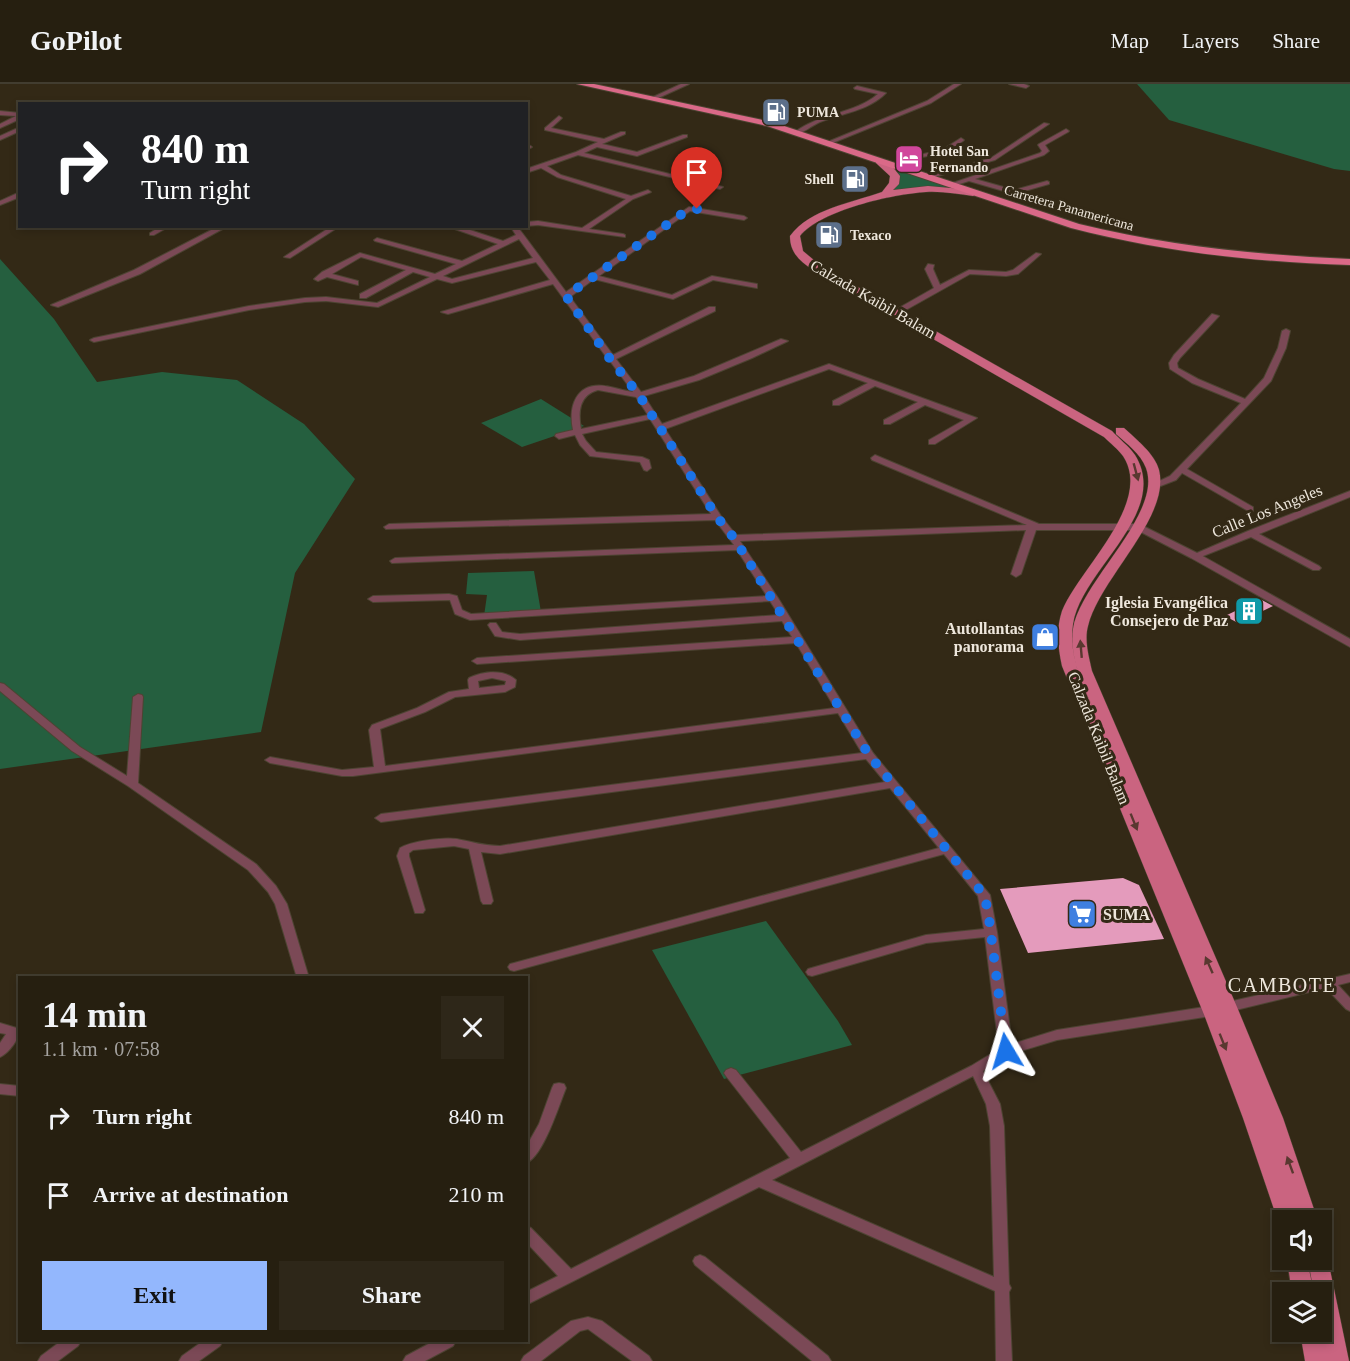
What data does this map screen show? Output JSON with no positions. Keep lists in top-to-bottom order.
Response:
{
  "streets": {
    "highway": ["Carretera Panamericana"],
    "main road": ["Calzada Kaibil Balam"],
    "street": ["Calle Los Angeles"]
  },
  "crossings": [
    ["Carretera Panamericana", "Calzada Kaibil Balam"]
  ],
  "districts": ["CAMBOTE"],
  "places": {
    "fuel station": ["PUMA", "Shell", "Texaco"],
    "hotel": ["Hotel San Fernando"],
    "building": ["Iglesia Evangélica Consejero de Paz"],
    "shop": ["Autollantas panorama"],
    "supermarket": ["SUMA"]
  },
  "page": {
    "header": "GoPilot",
    "nav": ["Map", "Layers", "Share"],
    "turn": ["840 m", "Turn right"],
    "heading": ["14 min", "1.1 km · 07:58"],
    "list": [
      {
        "name": "Turn right",
        "value": "840 m"
      },
      {
        "name": "Arrive at destination",
        "value": "210 m"
      }
    ],
    "buttons": ["Exit", "Share"]
  }
}
